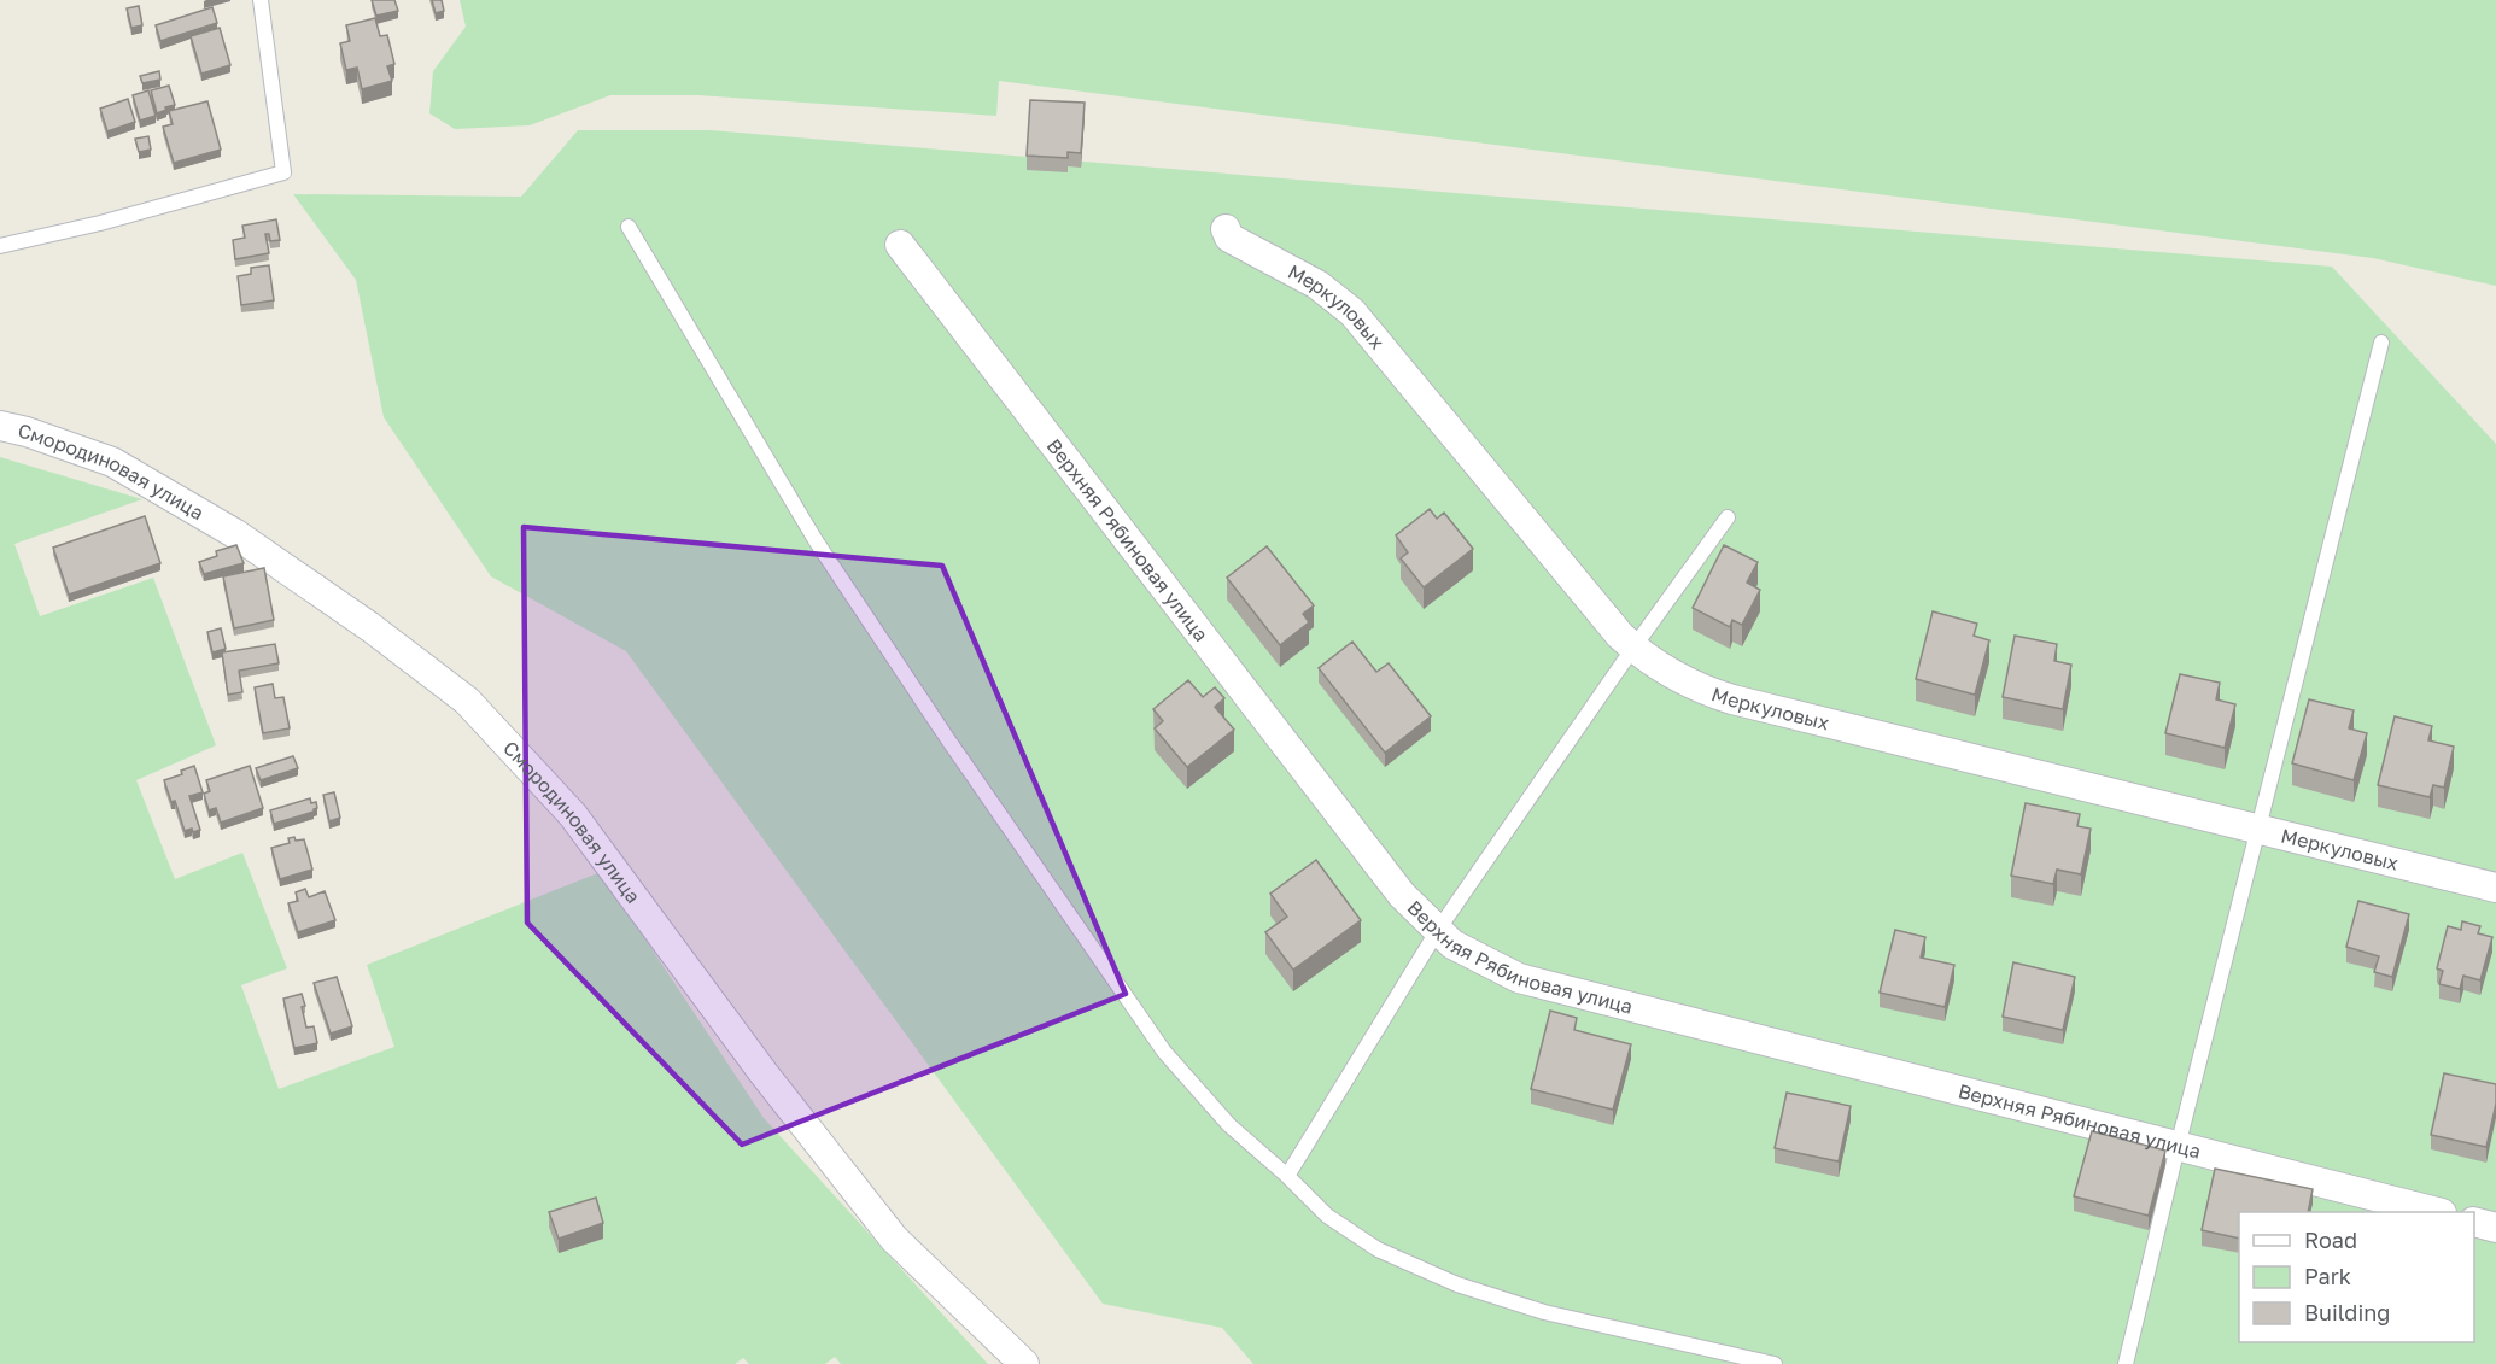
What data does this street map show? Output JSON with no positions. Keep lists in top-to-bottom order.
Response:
{
  "streets": {
    "street": ["Меркуловых", "Смородиновая улица", "Верхняя Рябиновая улица"]
  },
  "legend": ["Road", "Park", "Building"]
}
